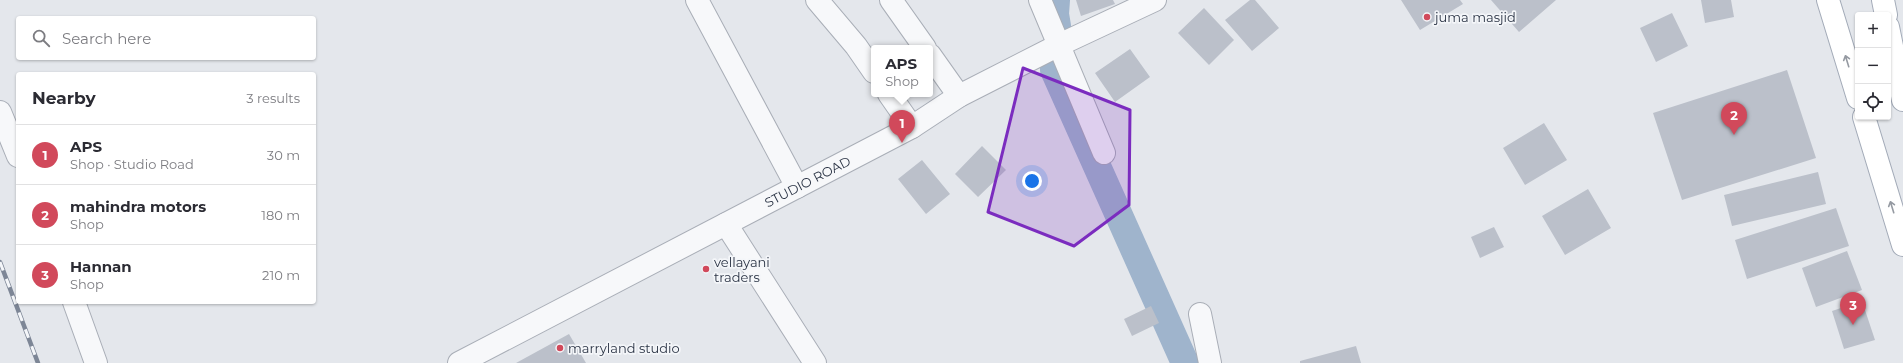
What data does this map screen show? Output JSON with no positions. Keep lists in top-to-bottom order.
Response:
{
  "streets": {
    "street": ["STUDIO ROAD"]
  },
  "places": ["juma masjid", "vellayani traders", "marryland studio"],
  "page": {
    "map_buttons": ["+", "−"],
    "search": "Search here",
    "popup": ["APS", "Shop"],
    "heading": ["Nearby", "3 results"],
    "pins": ["2", "1", "3"],
    "list": [
      {
        "mark": "1",
        "name": "APS",
        "note": "Shop · Studio Road",
        "value": "30 m"
      },
      {
        "mark": "2",
        "name": "mahindra motors",
        "note": "Shop",
        "value": "180 m"
      },
      {
        "mark": "3",
        "name": "Hannan",
        "note": "Shop",
        "value": "210 m"
      }
    ]
  }
}
